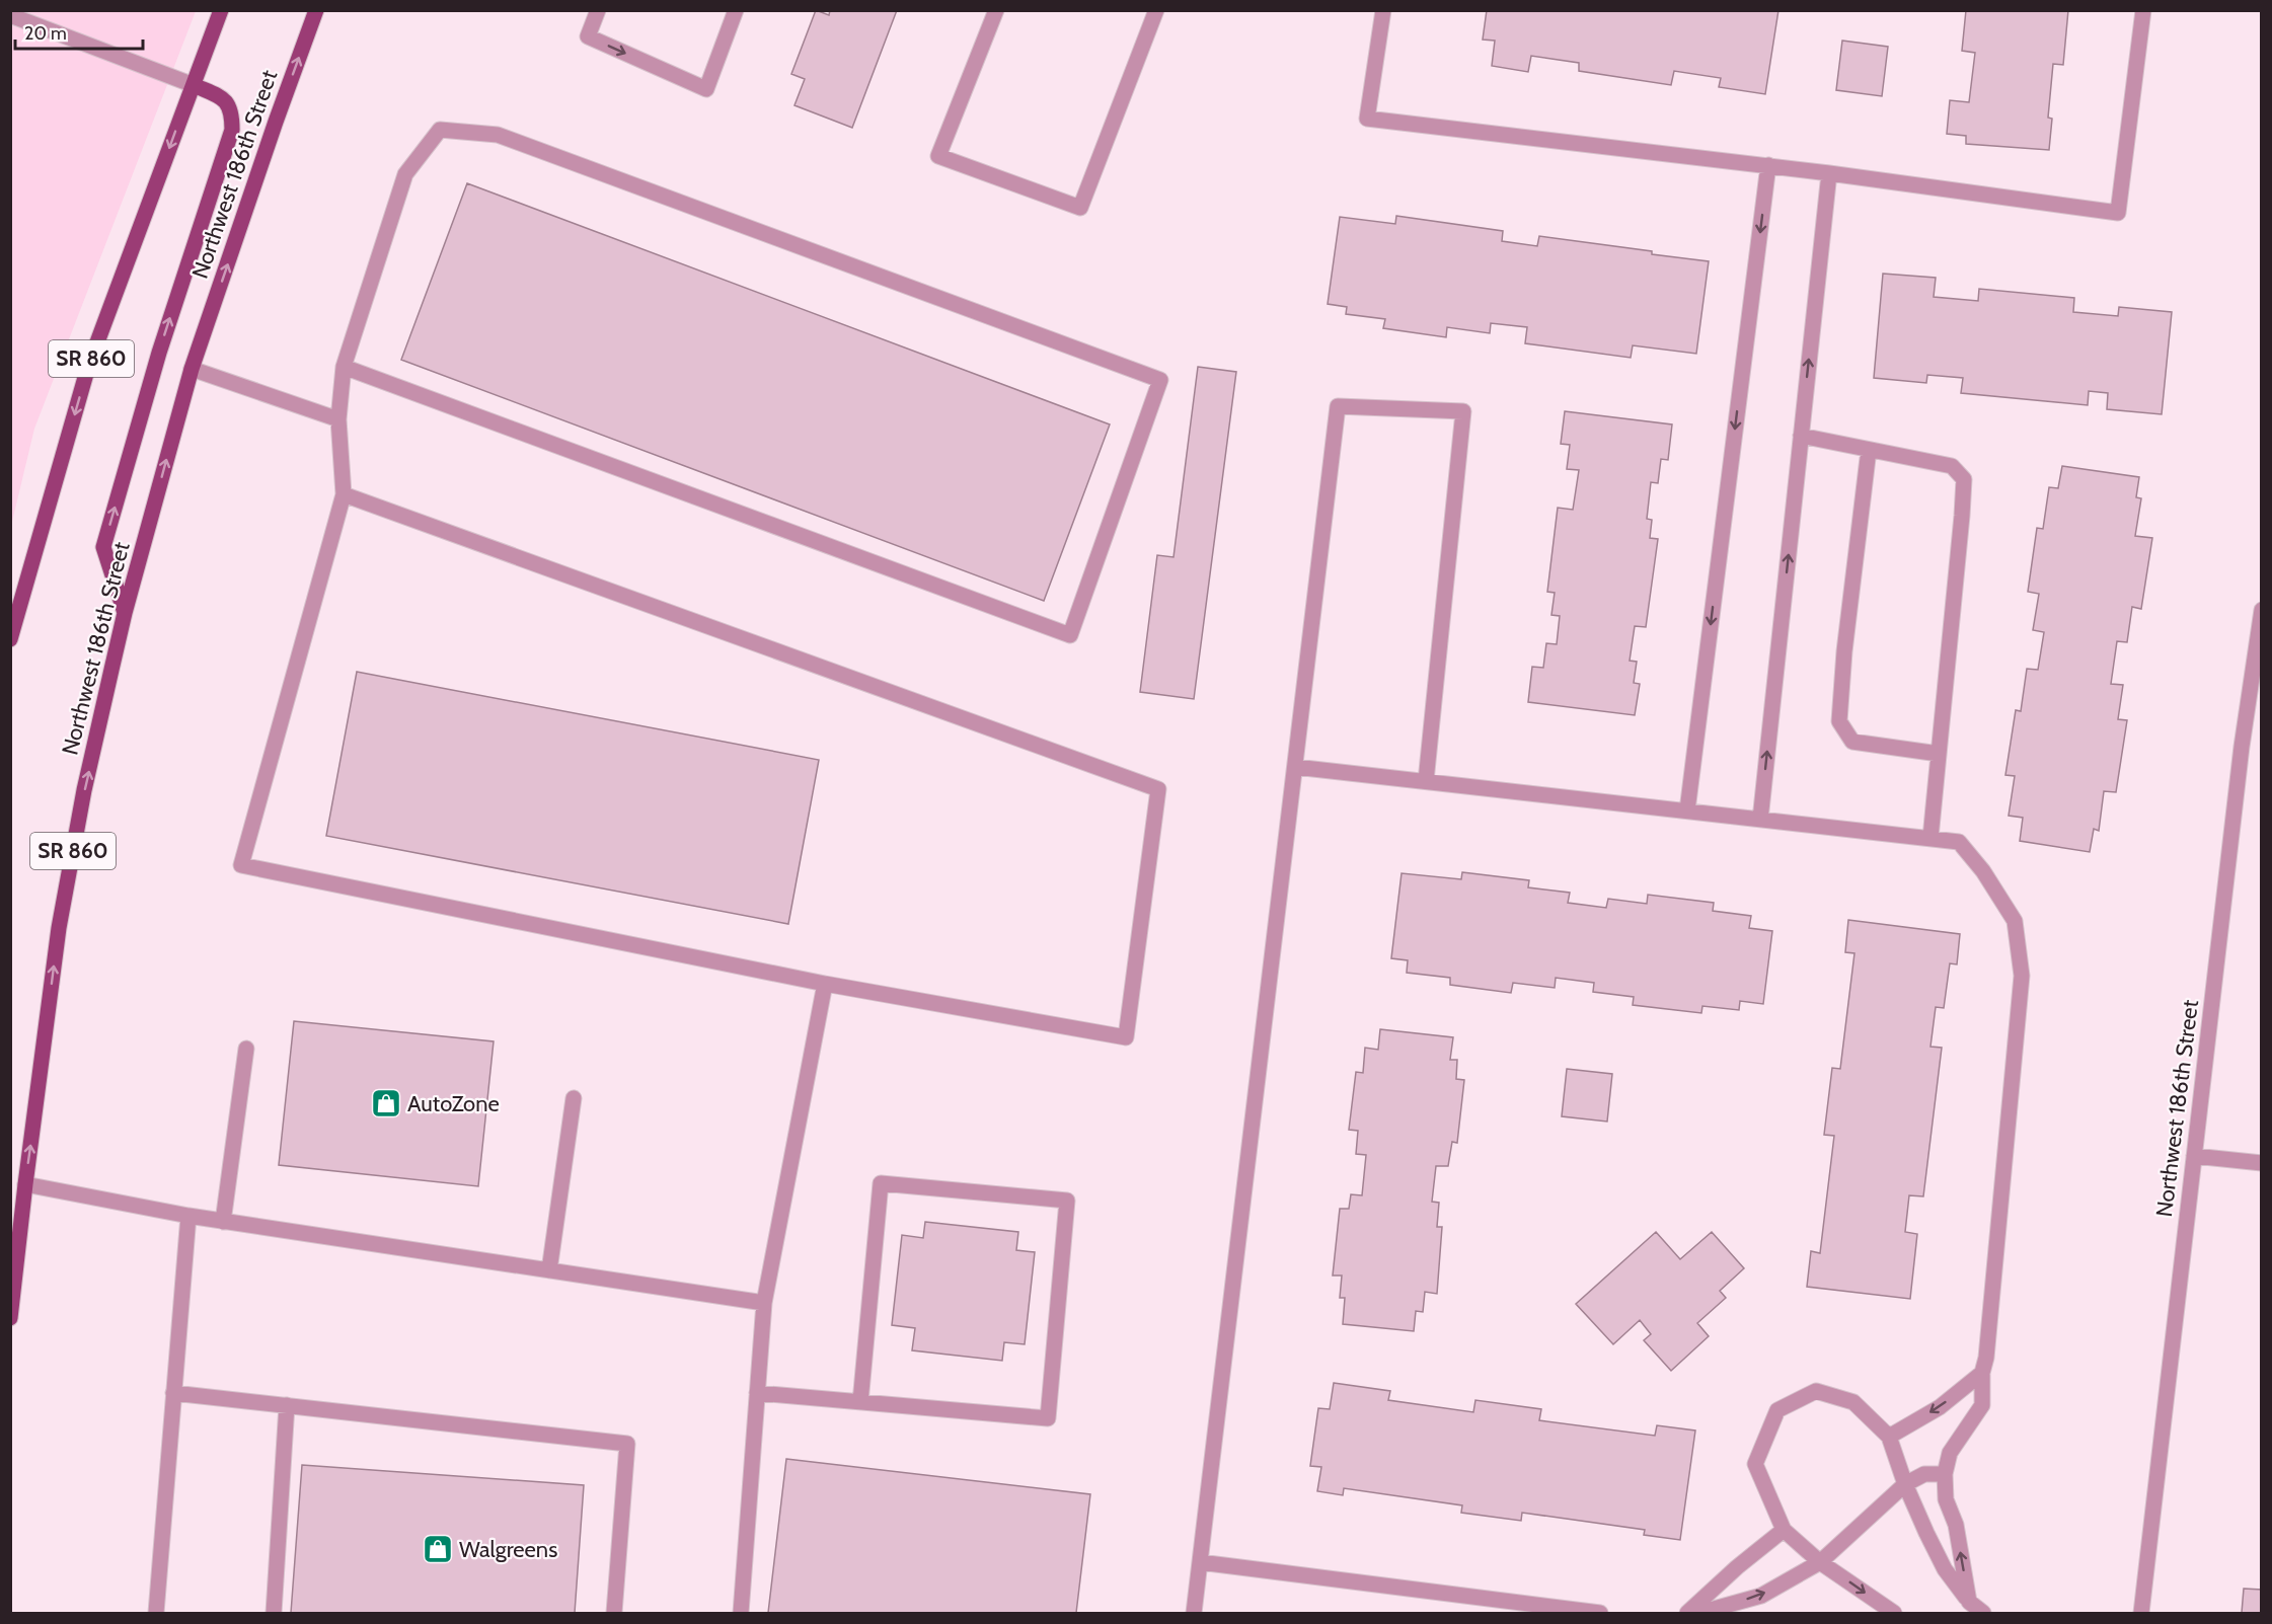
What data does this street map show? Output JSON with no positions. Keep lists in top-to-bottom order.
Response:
{
  "streets": {
    "main road": ["Northwest 186th Street", "SR 860"]
  },
  "places": {
    "shop": ["AutoZone", "Walgreens"]
  },
  "scale_bar": "20 m"
}
